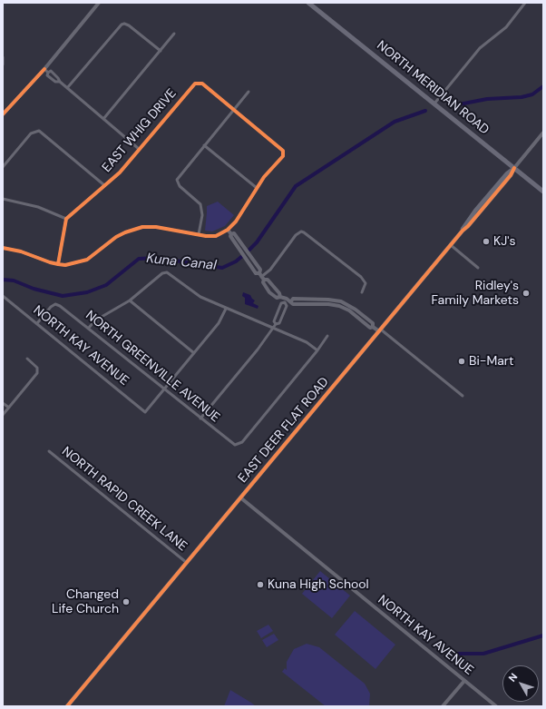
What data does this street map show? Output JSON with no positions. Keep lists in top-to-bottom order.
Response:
{
  "streets": {
    "main road": ["NORTH MERIDIAN ROAD", "EAST DEER FLAT ROAD"],
    "street": [
      "EAST WHIG DRIVE",
      "NORTH KAY AVENUE",
      "NORTH GREENVILLE AVENUE",
      "NORTH RAPID CREEK LANE"
    ]
  },
  "crossings": [
    ["NORTH MERIDIAN ROAD", "EAST DEER FLAT ROAD"],
    ["NORTH KAY AVENUE", "NORTH GREENVILLE AVENUE"],
    ["NORTH KAY AVENUE", "EAST DEER FLAT ROAD"],
    ["EAST DEER FLAT ROAD", "NORTH RAPID CREEK LANE"]
  ],
  "water": ["Kuna Canal"],
  "places": [
    "KJ's",
    "Ridley's Family Markets",
    "Bi-Mart",
    "Kuna High School",
    "Changed Life Church"
  ],
  "north": "top left"
}
